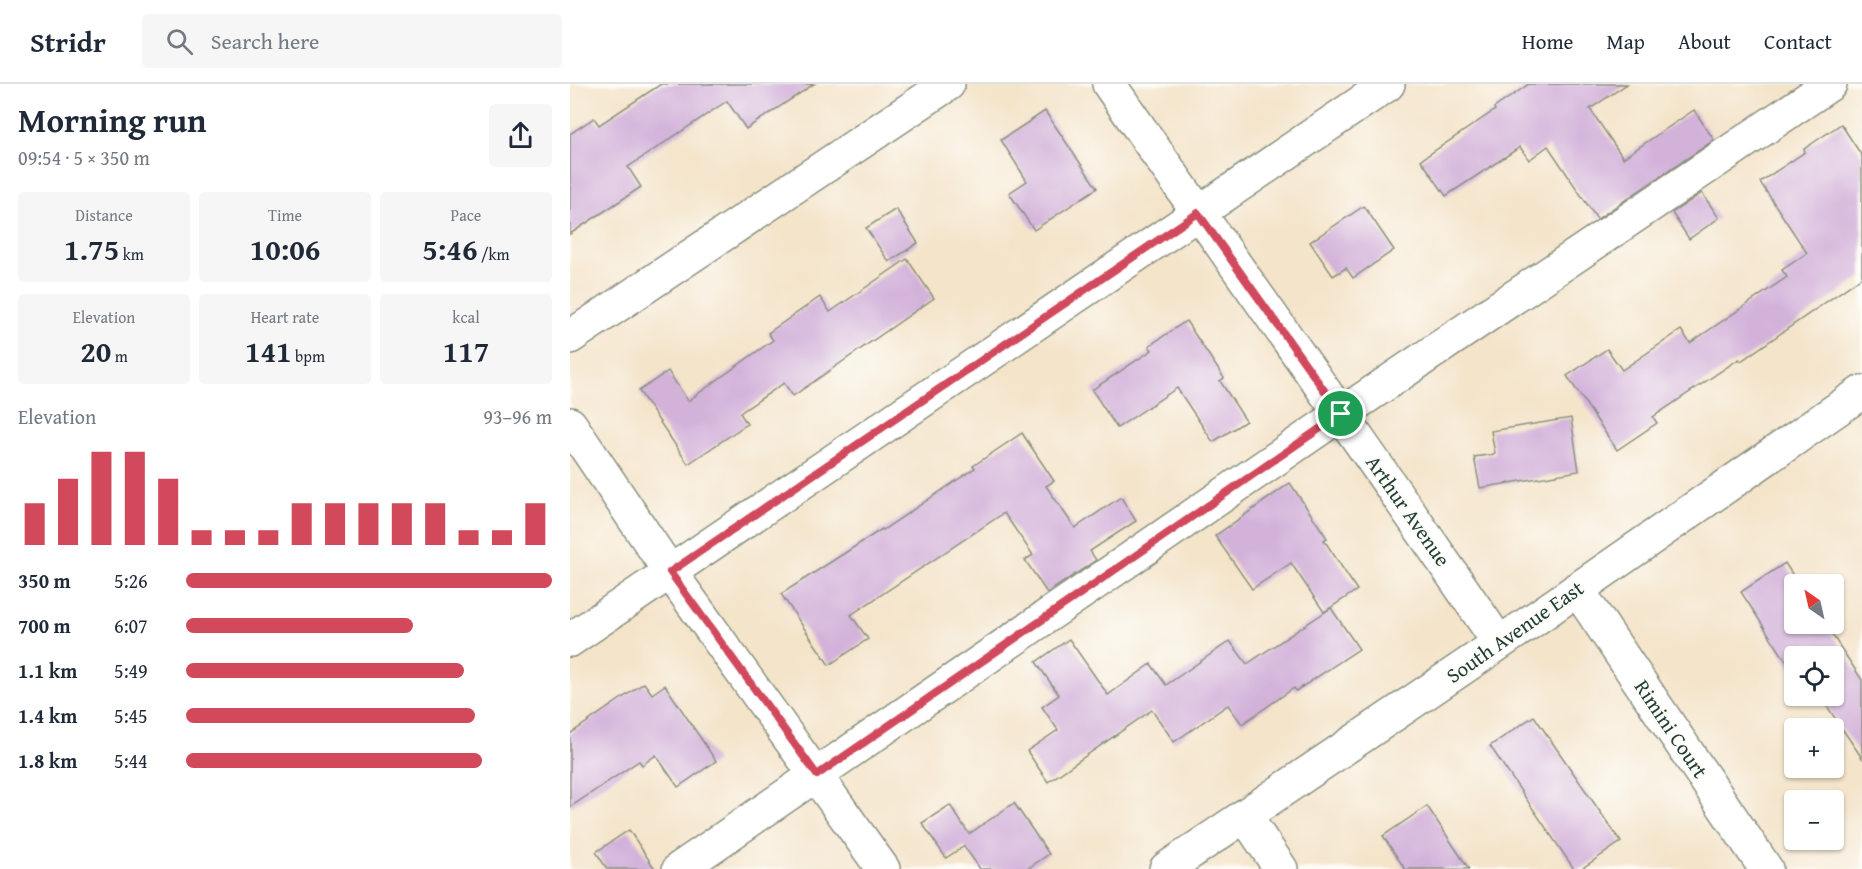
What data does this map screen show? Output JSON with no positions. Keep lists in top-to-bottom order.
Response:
{
  "streets": {
    "street": ["Arthur Avenue", "South Avenue East", "Rimini Court"]
  },
  "crossings": [
    ["Arthur Avenue", "South Avenue East"],
    ["South Avenue East", "Rimini Court"]
  ],
  "north": "top left",
  "page": {
    "header": "Stridr",
    "search": "Search here",
    "nav": [
      "Home",
      "Map",
      "About",
      "Contact"
    ],
    "heading": ["Morning run", "09:54 · 5 × 350 m"],
    "stats": [
      ["Distance", "1.75 km"],
      ["Time", "10:06"],
      ["Pace", "5:46 /km"],
      ["Elevation", "20 m"],
      ["Heart rate", "141 bpm"],
      ["kcal", "117"]
    ],
    "chart": ["Elevation", "93–96 m"],
    "list": [
      {
        "name": "350 m",
        "note": "5:26"
      },
      {
        "name": "700 m",
        "note": "6:07"
      },
      {
        "name": "1.1 km",
        "note": "5:49"
      },
      {
        "name": "1.4 km",
        "note": "5:45"
      },
      {
        "name": "1.8 km",
        "note": "5:44"
      }
    ],
    "map_buttons": ["+", "−"]
  }
}
